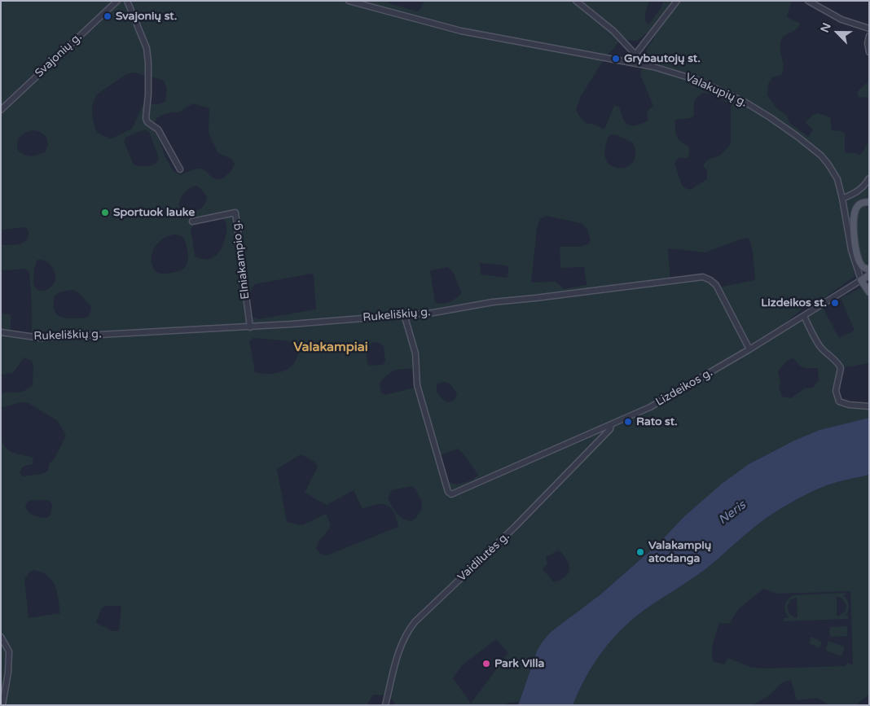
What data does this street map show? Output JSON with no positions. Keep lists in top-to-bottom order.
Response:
{
  "streets": {
    "street": [
      "Svajonių g.",
      "Valakupių g.",
      "Elniakampio g.",
      "Rukeliškių g.",
      "Lizdeikos g.",
      "Vaidilutės g."
    ]
  },
  "crossings": [
    ["Valakupių g.", "Lizdeikos g."],
    ["Elniakampio g.", "Rukeliškių g."],
    ["Rukeliškių g.", "Lizdeikos g."],
    ["Lizdeikos g.", "Vaidilutės g."]
  ],
  "districts": ["Valakampiai"],
  "water": ["Neris"],
  "places": [
    "Svajonių st.",
    "Grybautojų st.",
    "Sportuok lauke",
    "Lizdeikos st.",
    "Rato st.",
    "Valakampių atodanga",
    "Park Villa"
  ],
  "north": "top left"
}
